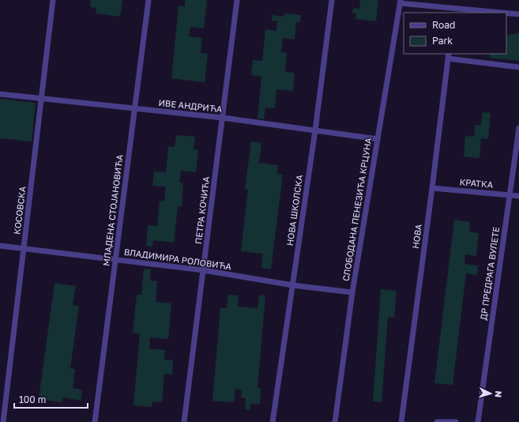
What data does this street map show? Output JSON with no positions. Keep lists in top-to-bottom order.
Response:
{
  "streets": {
    "street": [
      "ИВЕ АНДРИЋА",
      "КРАТКА",
      "СЛОБОДАНА ПЕНЕЗИЋА КРЦУНА",
      "КОСОВСКА",
      "МЛАДЕНА СТОЈАНОВИЋА",
      "ПЕТРА КОЧИЋА",
      "НОВА ШКОЛСКА",
      "НОВА",
      "ВЛАДИМИРА РОЛОВИЋА",
      "ДР ПРЕДРАГА ВУЛЕТЕ"
    ]
  },
  "crossings": [
    ["ИВЕ АНДРИЋА", "СЛОБОДАНА ПЕНЕЗИЋА КРЦУНА"],
    ["ИВЕ АНДРИЋА", "КОСОВСКА"],
    ["ИВЕ АНДРИЋА", "МЛАДЕНА СТОЈАНОВИЋА"],
    ["ИВЕ АНДРИЋА", "ПЕТРА КОЧИЋА"],
    ["ИВЕ АНДРИЋА", "НОВА ШКОЛСКА"],
    ["КРАТКА", "НОВА"],
    ["КРАТКА", "ДР ПРЕДРАГА ВУЛЕТЕ"],
    ["СЛОБОДАНА ПЕНЕЗИЋА КРЦУНА", "ВЛАДИМИРА РОЛОВИЋА"],
    ["КОСОВСКА", "ВЛАДИМИРА РОЛОВИЋА"],
    ["МЛАДЕНА СТОЈАНОВИЋА", "ВЛАДИМИРА РОЛОВИЋА"],
    ["ПЕТРА КОЧИЋА", "ВЛАДИМИРА РОЛОВИЋА"],
    ["НОВА ШКОЛСКА", "ВЛАДИМИРА РОЛОВИЋА"]
  ],
  "legend": ["Road", "Park"],
  "scale_bar": "100 m",
  "north": "right"
}
